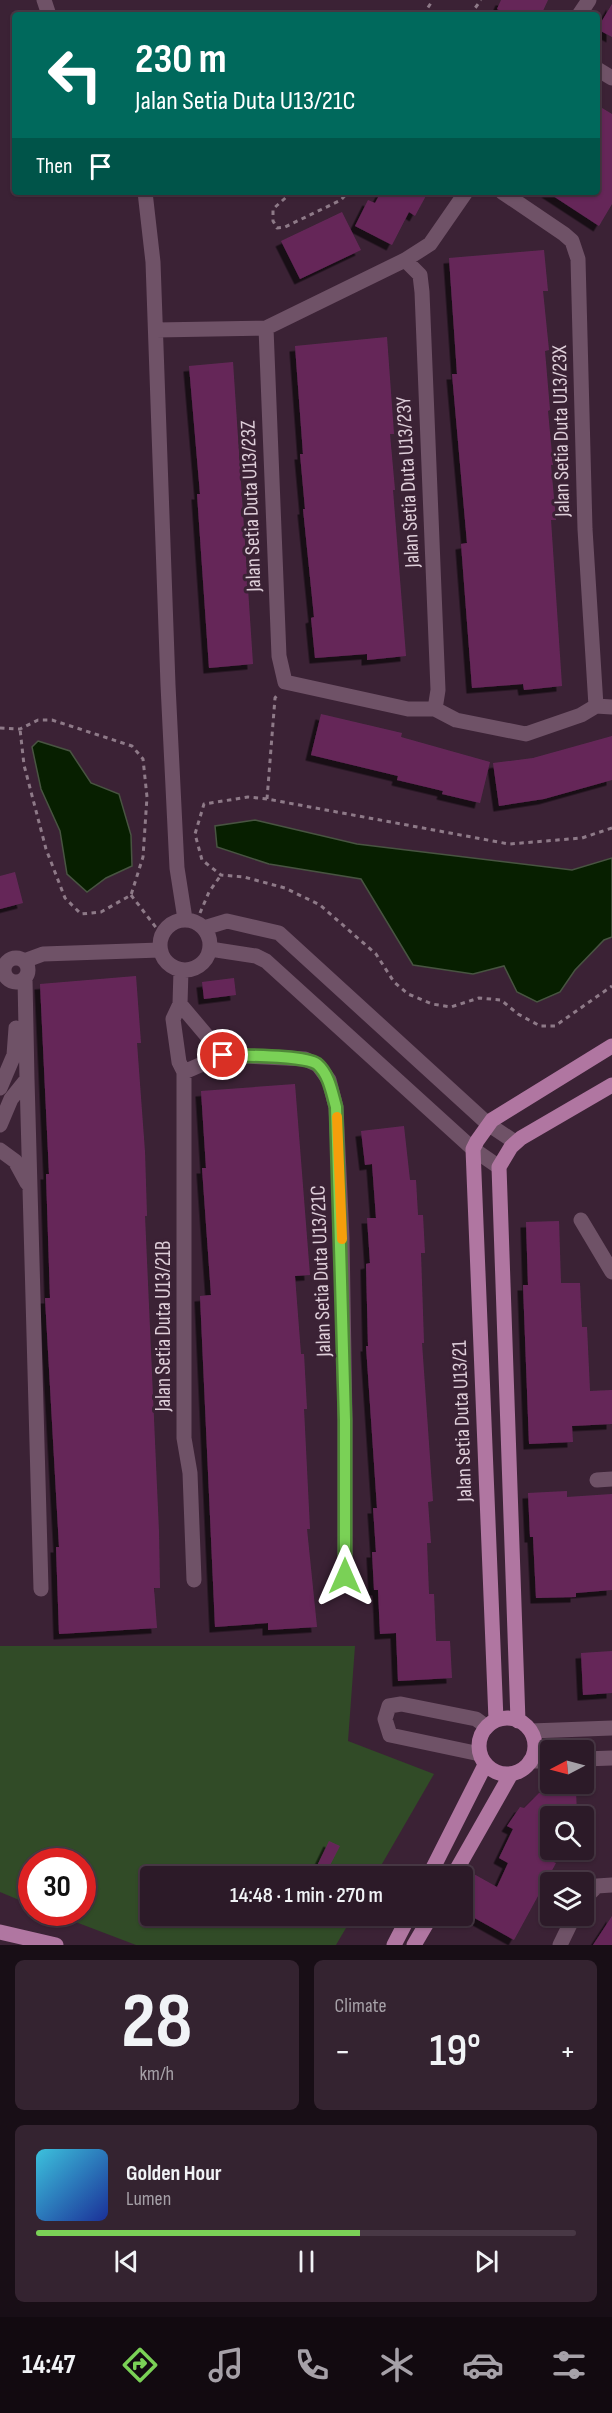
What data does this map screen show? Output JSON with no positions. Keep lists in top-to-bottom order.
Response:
{
  "streets": {
    "main road": ["Jalan Setia Duta U13/21"],
    "street": [
      "Jalan Setia Duta U13/23X",
      "Jalan Setia Duta U13/23Y",
      "Jalan Setia Duta U13/23Z",
      "Jalan Setia Duta U13/21C",
      "Jalan Setia Duta U13/21B"
    ]
  },
  "north": "left",
  "page": {
    "turn": ["230 m", "Jalan Setia Duta U13/21C"],
    "then": "Then",
    "limit": "30",
    "trip": "14:48 · 1 min · 270 m",
    "tile": [
      ["28", "km/h"],
      "Climate"
    ],
    "heat": ["−", "19°", "+"],
    "song": ["Golden Hour", "Lumen"],
    "tabs": "14:47"
  }
}
